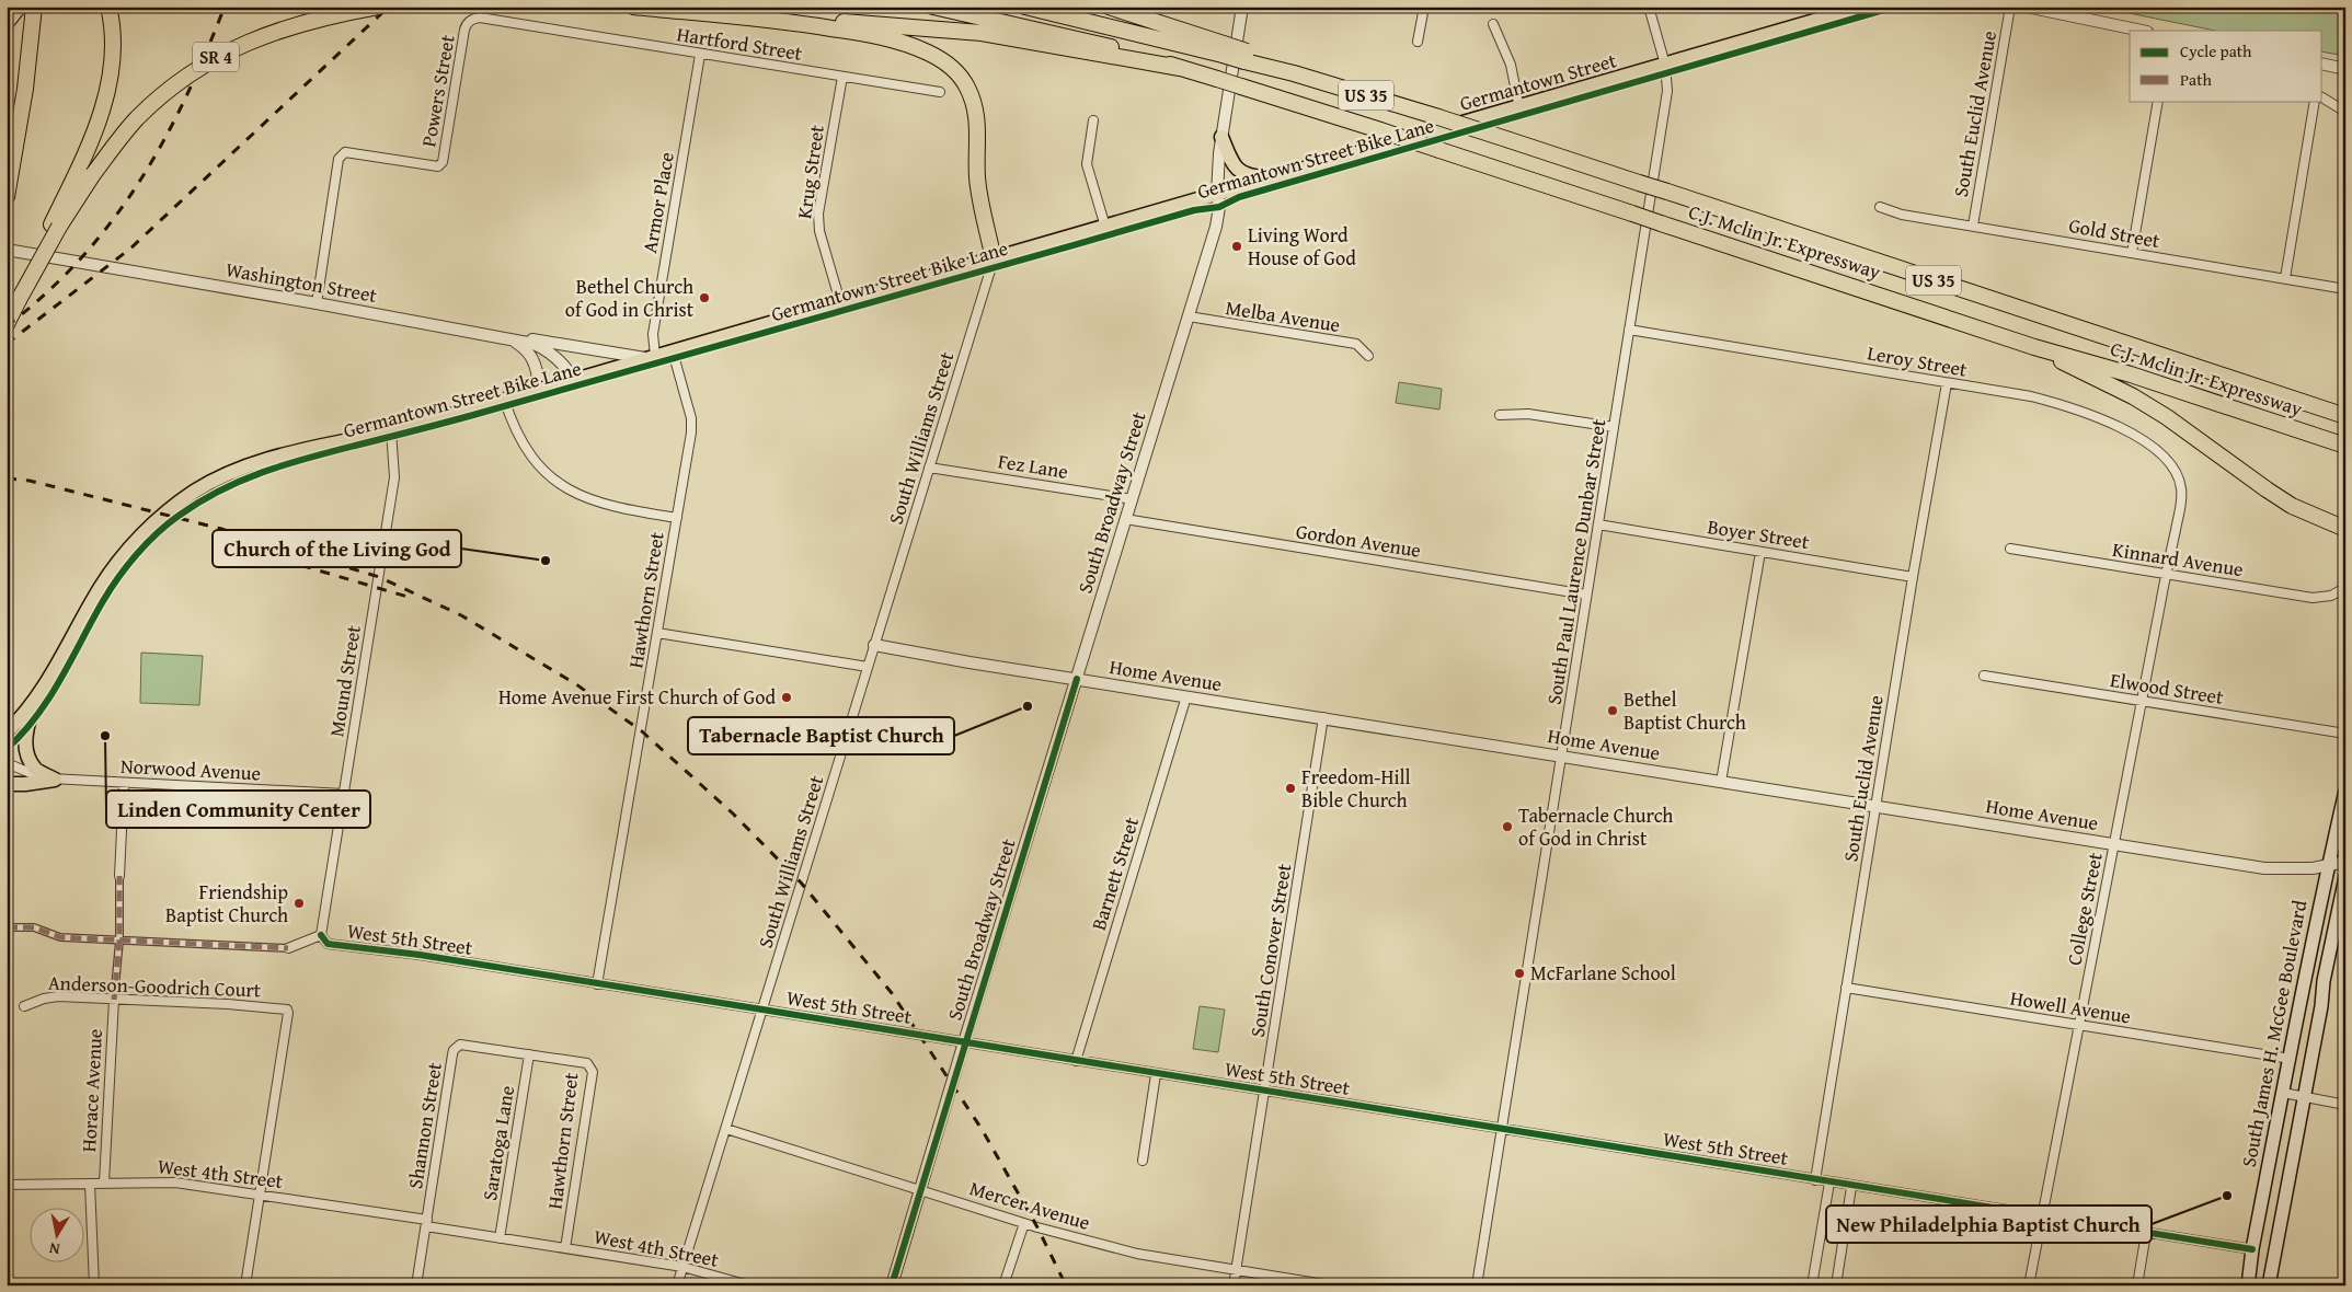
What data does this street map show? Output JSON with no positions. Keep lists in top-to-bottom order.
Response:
{
  "streets": {
    "highway": ["SR 4", "US 35", "C.J. Mclin Jr. Expressway"],
    "main road": ["Germantown Street", "South James H. McGee Boulevard"],
    "street": [
      "Hartford Street",
      "Powers Street",
      "South Euclid Avenue",
      "Krug Street",
      "Armor Place",
      "Gold Street",
      "Washington Street",
      "Melba Avenue",
      "Leroy Street",
      "South Williams Street",
      "Fez Lane",
      "South Broadway Street",
      "Boyer Street",
      "Gordon Avenue",
      "Kinnard Avenue",
      "South Paul Laurence Dunbar Street",
      "Hawthorn Street",
      "Home Avenue",
      "Mound Street",
      "Elwood Street",
      "Norwood Avenue",
      "Barnett Street",
      "College Street",
      "West 5th Street",
      "South Conover Street",
      "Anderson-Goodrich Court",
      "Howell Avenue",
      "Horace Avenue",
      "Shannon Street",
      "Saratoga Lane",
      "West 4th Street",
      "Mercer Avenue"
    ],
    "cycle path": ["Germantown Street Bike Lane"]
  },
  "crossings": [
    ["Hartford Street", "Powers Street"],
    ["Hartford Street", "Krug Street"],
    ["Hartford Street", "Armor Place"],
    ["Germantown Street", "Krug Street"],
    ["Germantown Street", "Armor Place"],
    ["Germantown Street", "Washington Street"],
    ["Germantown Street", "South Williams Street"],
    ["Germantown Street", "South Broadway Street"],
    ["Germantown Street", "South Paul Laurence Dunbar Street"],
    ["Germantown Street", "Hawthorn Street"],
    ["Germantown Street", "Mound Street"],
    ["Powers Street", "Washington Street"],
    ["US 35", "C.J. Mclin Jr. Expressway"],
    ["South Euclid Avenue", "Gold Street"],
    ["South Euclid Avenue", "Leroy Street"],
    ["South Euclid Avenue", "Boyer Street"],
    ["South Euclid Avenue", "Home Avenue"],
    ["South Euclid Avenue", "West 5th Street"],
    ["South Euclid Avenue", "Howell Avenue"],
    ["Melba Avenue", "South Broadway Street"],
    ["Leroy Street", "South Paul Laurence Dunbar Street"],
    ["Leroy Street", "College Street"],
    ["South Williams Street", "Fez Lane"],
    ["South Williams Street", "Home Avenue"],
    ["South Williams Street", "West 5th Street"],
    ["South Williams Street", "West 4th Street"],
    ["South Williams Street", "Mercer Avenue"],
    ["Fez Lane", "South Broadway Street"],
    ["South Broadway Street", "Gordon Avenue"],
    ["South Broadway Street", "Home Avenue"],
    ["South Broadway Street", "West 5th Street"],
    ["South Broadway Street", "Mercer Avenue"],
    ["Boyer Street", "South Paul Laurence Dunbar Street"],
    ["Gordon Avenue", "South Paul Laurence Dunbar Street"],
    ["Kinnard Avenue", "College Street"],
    ["South Paul Laurence Dunbar Street", "Home Avenue"],
    ["South Paul Laurence Dunbar Street", "West 5th Street"],
    ["Hawthorn Street", "West 5th Street"],
    ["Hawthorn Street", "Shannon Street"],
    ["Hawthorn Street", "Saratoga Lane"],
    ["Hawthorn Street", "West 4th Street"],
    ["Home Avenue", "Barnett Street"],
    ["Home Avenue", "College Street"],
    ["Home Avenue", "South Conover Street"],
    ["Home Avenue", "South James H. McGee Boulevard"],
    ["Mound Street", "Norwood Avenue"],
    ["Mound Street", "West 5th Street"],
    ["Elwood Street", "College Street"],
    ["Barnett Street", "West 5th Street"],
    ["College Street", "West 5th Street"],
    ["College Street", "Howell Avenue"],
    ["West 5th Street", "South Conover Street"],
    ["West 5th Street", "South James H. McGee Boulevard"],
    ["South Conover Street", "Mercer Avenue"],
    ["Anderson-Goodrich Court", "Horace Avenue"],
    ["Anderson-Goodrich Court", "West 4th Street"],
    ["Howell Avenue", "South James H. McGee Boulevard"],
    ["Horace Avenue", "West 4th Street"],
    ["Shannon Street", "Saratoga Lane"],
    ["Shannon Street", "West 4th Street"],
    ["Saratoga Lane", "West 4th Street"]
  ],
  "places": [
    "Living Word House of God",
    "Bethel Church of God in Christ",
    "Church of the Living God",
    "Home Avenue First Church of God",
    "Tabernacle Baptist Church",
    "Bethel Baptist Church",
    "Linden Community Center",
    "Freedom-Hill Bible Church",
    "Tabernacle Church of God in Christ",
    "Friendship Baptist Church",
    "McFarlane School",
    "New Philadelphia Baptist Church"
  ],
  "legend": ["Cycle path", "Path"],
  "north": "bottom"
}
